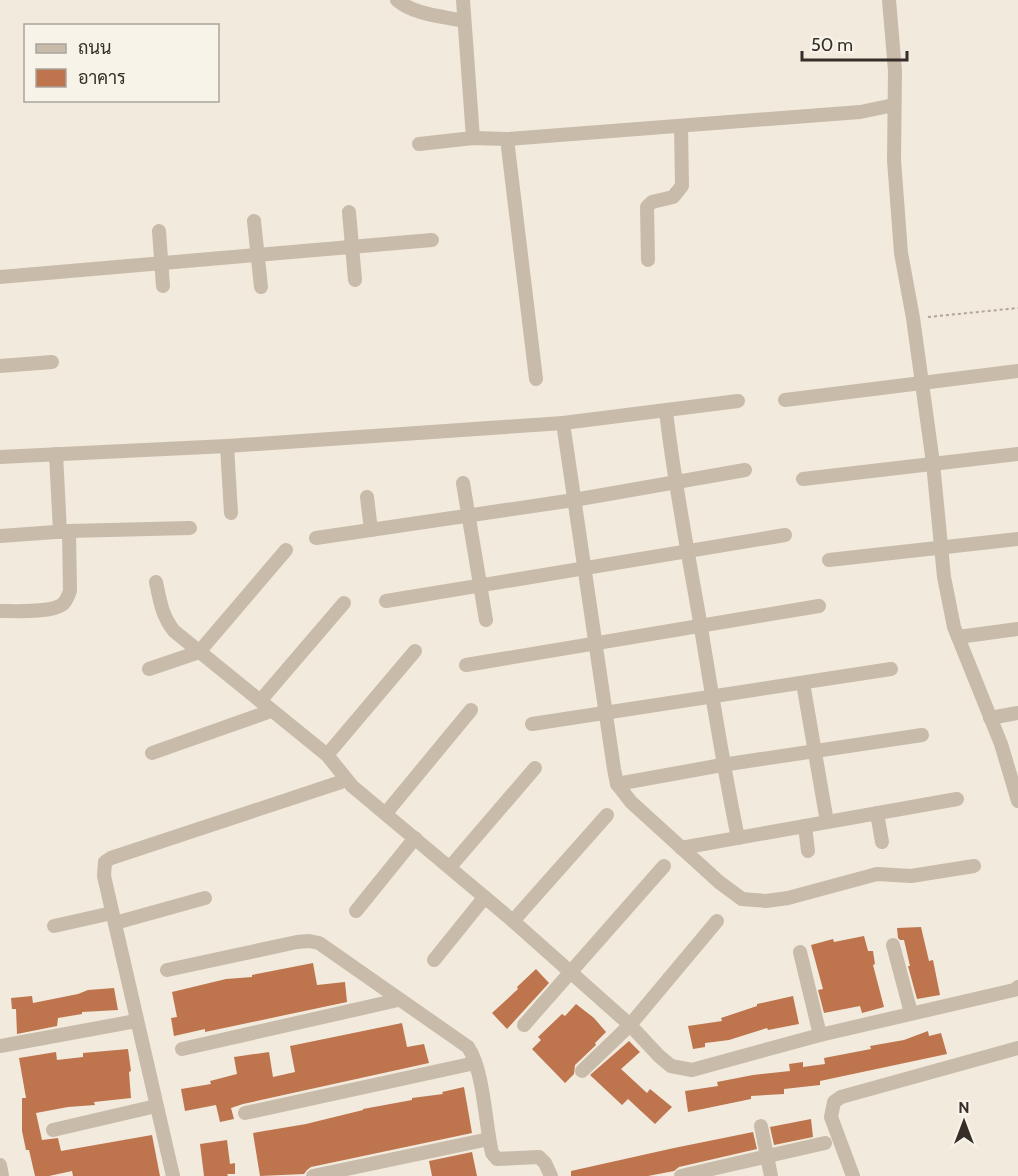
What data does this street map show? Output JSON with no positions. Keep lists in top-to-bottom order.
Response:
{
  "legend": ["ถนน", "อาคาร"],
  "scale_bar": "50 m",
  "north": "top"
}
